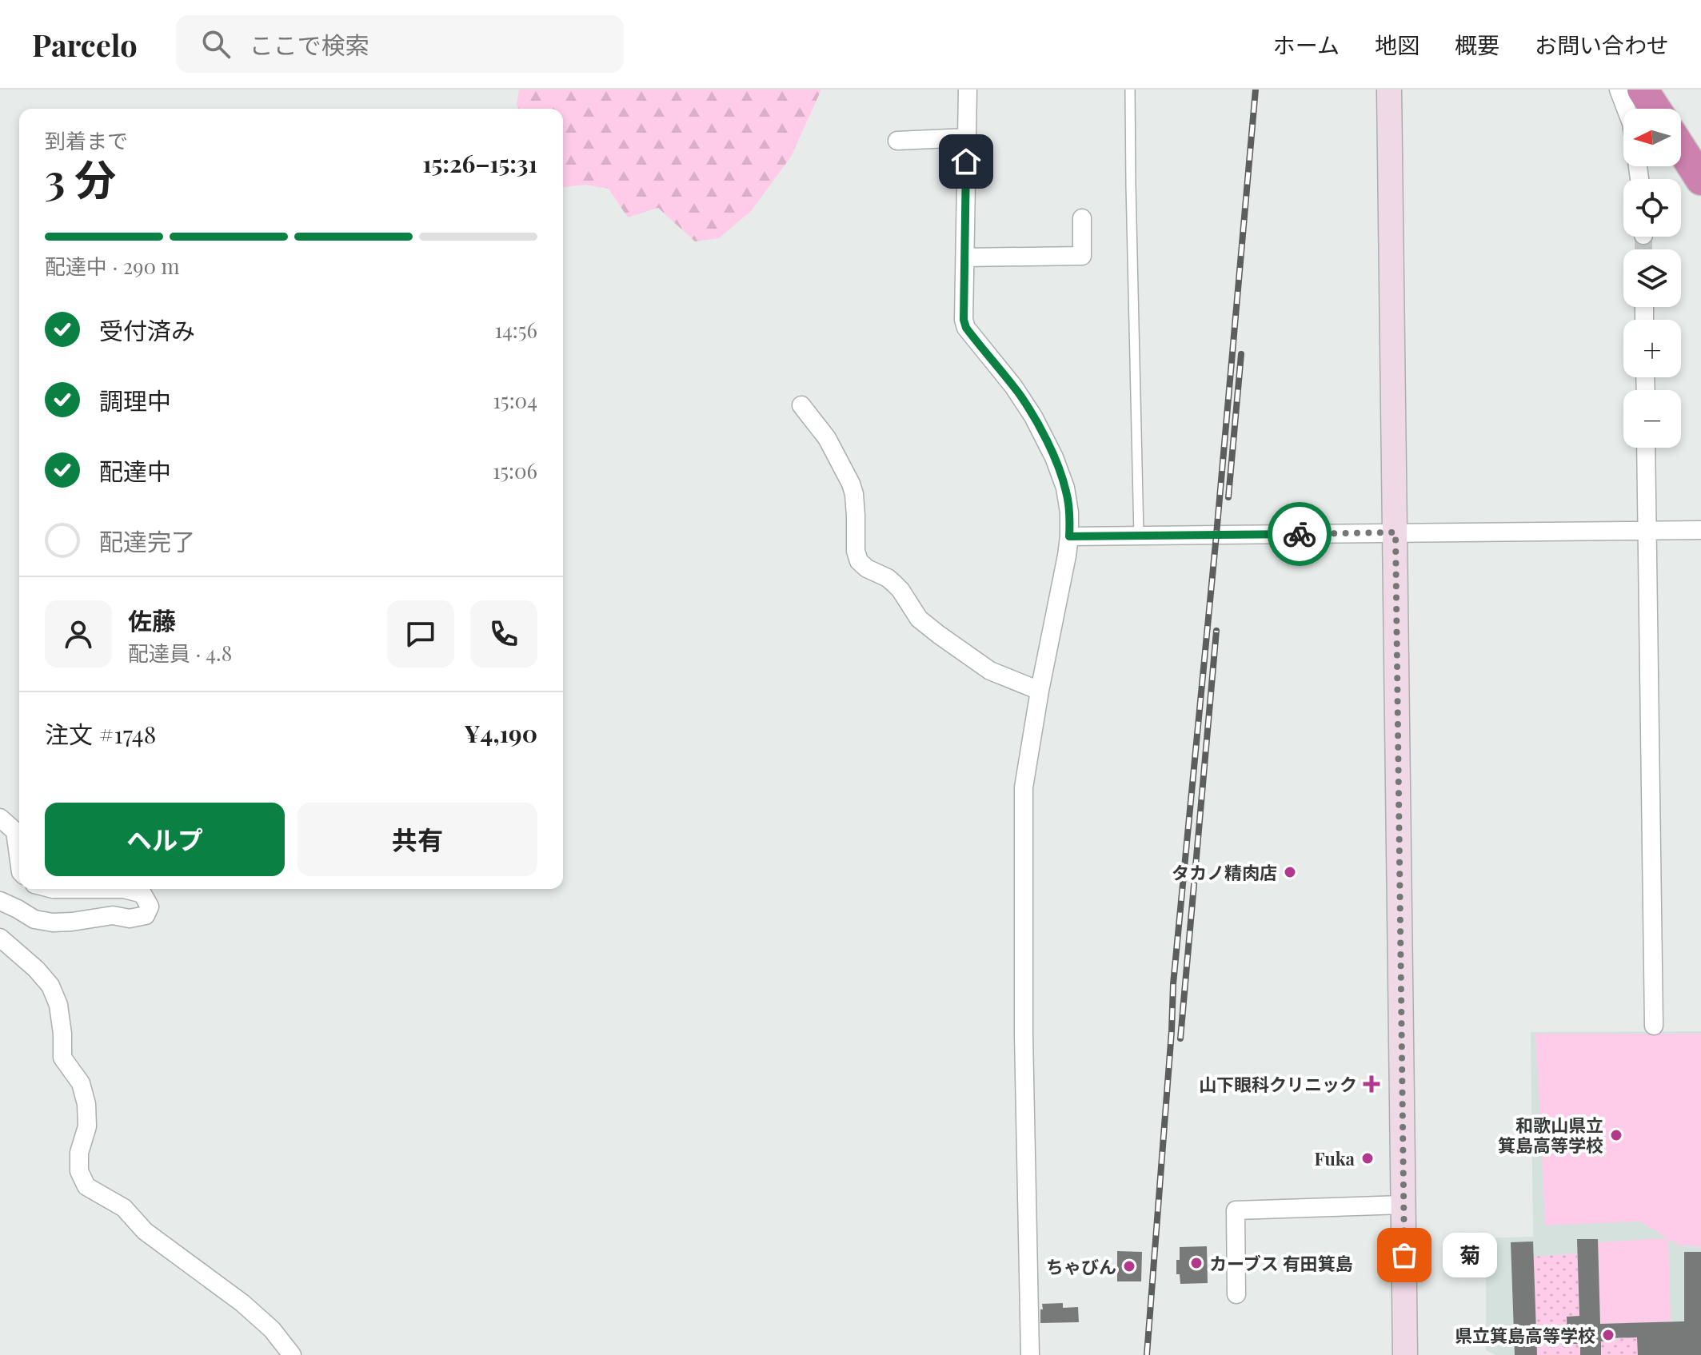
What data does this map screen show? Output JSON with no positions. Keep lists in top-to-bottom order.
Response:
{
  "places": {
    "other": [
      "タカノ精肉店",
      "和歌山県立 箕島高等学校",
      "Fuka",
      "菊",
      "カーブス 有田箕島",
      "ちゃびん",
      "県立箕島高等学校"
    ],
    "health": ["山下眼科クリニック"]
  },
  "north": "left",
  "page": {
    "header": "Parcelo",
    "search": "ここで検索",
    "nav": [
      "ホーム",
      "地図",
      "概要",
      "お問い合わせ"
    ],
    "map_buttons": ["+", "−"],
    "heading": ["3 分", "到着まで", "15:26–15:31"],
    "panel": [
      "佐藤",
      "配達員 · 4.8",
      "注文 #1748",
      "¥4,190"
    ],
    "bar": "配達中 · 290 m",
    "list": [
      ["受付済み", "14:56"],
      ["調理中", "15:04"],
      ["配達中", "15:06"],
      "配達完了"
    ],
    "buttons": ["ヘルプ", "共有"],
    "bubble": "菊"
  }
}
